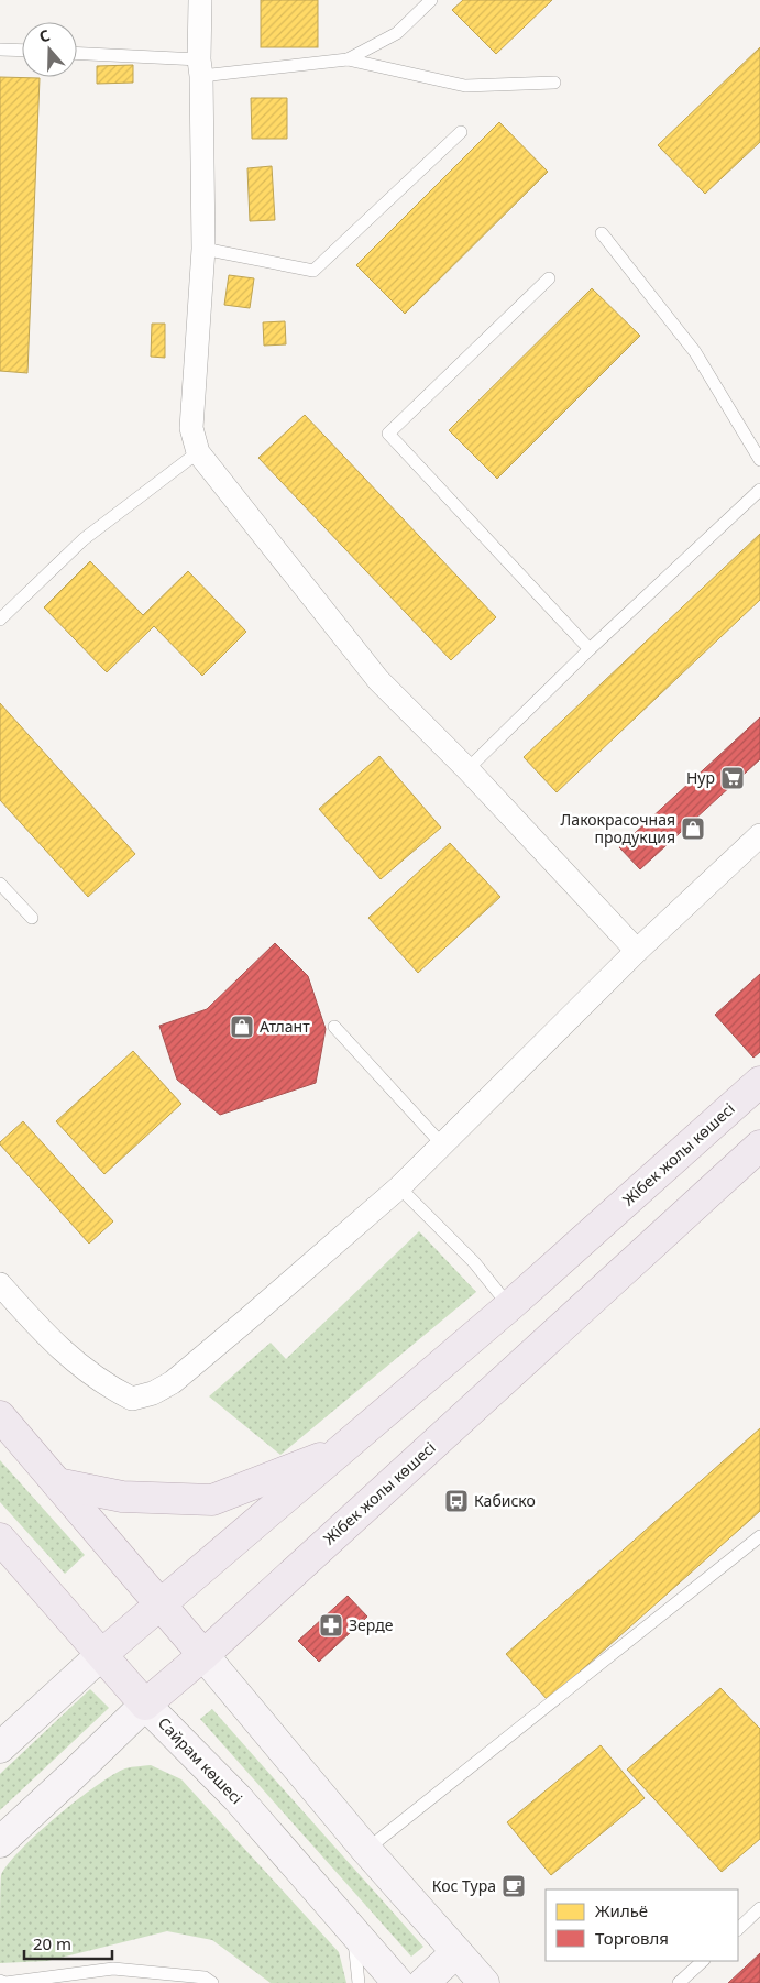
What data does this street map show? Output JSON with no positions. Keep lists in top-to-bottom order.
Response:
{
  "streets": {
    "main road": ["Жібек жолы көшесі", "Сайрам көшесі"]
  },
  "crossings": [
    ["Жібек жолы көшесі", "Сайрам көшесі"]
  ],
  "places": {
    "supermarket": ["Нур"],
    "shop": ["Лакокрасочная продукция", "Атлант"],
    "bus stop": ["Кабиско"],
    "pharmacy": ["Зерде"],
    "cafe": ["Кос Тура"]
  },
  "legend": ["Жильё", "Торговля"],
  "scale_bar": "20 m",
  "north": "top"
}
